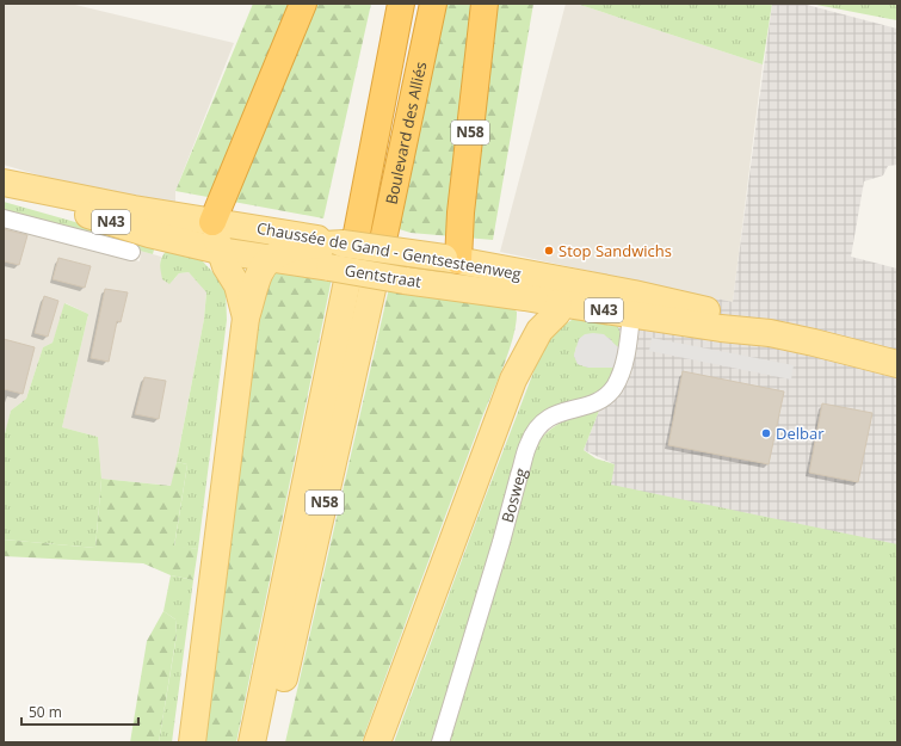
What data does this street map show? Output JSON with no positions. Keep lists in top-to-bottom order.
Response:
{
  "streets": {
    "highway": ["N58", "Boulevard des Alliés"],
    "main road": ["N43", "Chaussée de Gand - Gentsesteenweg", "Gentstraat"],
    "street": ["Bosweg"]
  },
  "crossings": [
    ["N58", "Boulevard des Alliés"],
    ["N58", "Chaussée de Gand - Gentsesteenweg"],
    ["N58", "Gentstraat"],
    ["Boulevard des Alliés", "Chaussée de Gand - Gentsesteenweg"],
    ["Chaussée de Gand - Gentsesteenweg", "Gentstraat"],
    ["Chaussée de Gand - Gentsesteenweg", "Bosweg"],
    ["Gentstraat", "Bosweg"]
  ],
  "places": ["Stop Sandwichs", "Delbar"],
  "scale_bar": "50 m"
}
